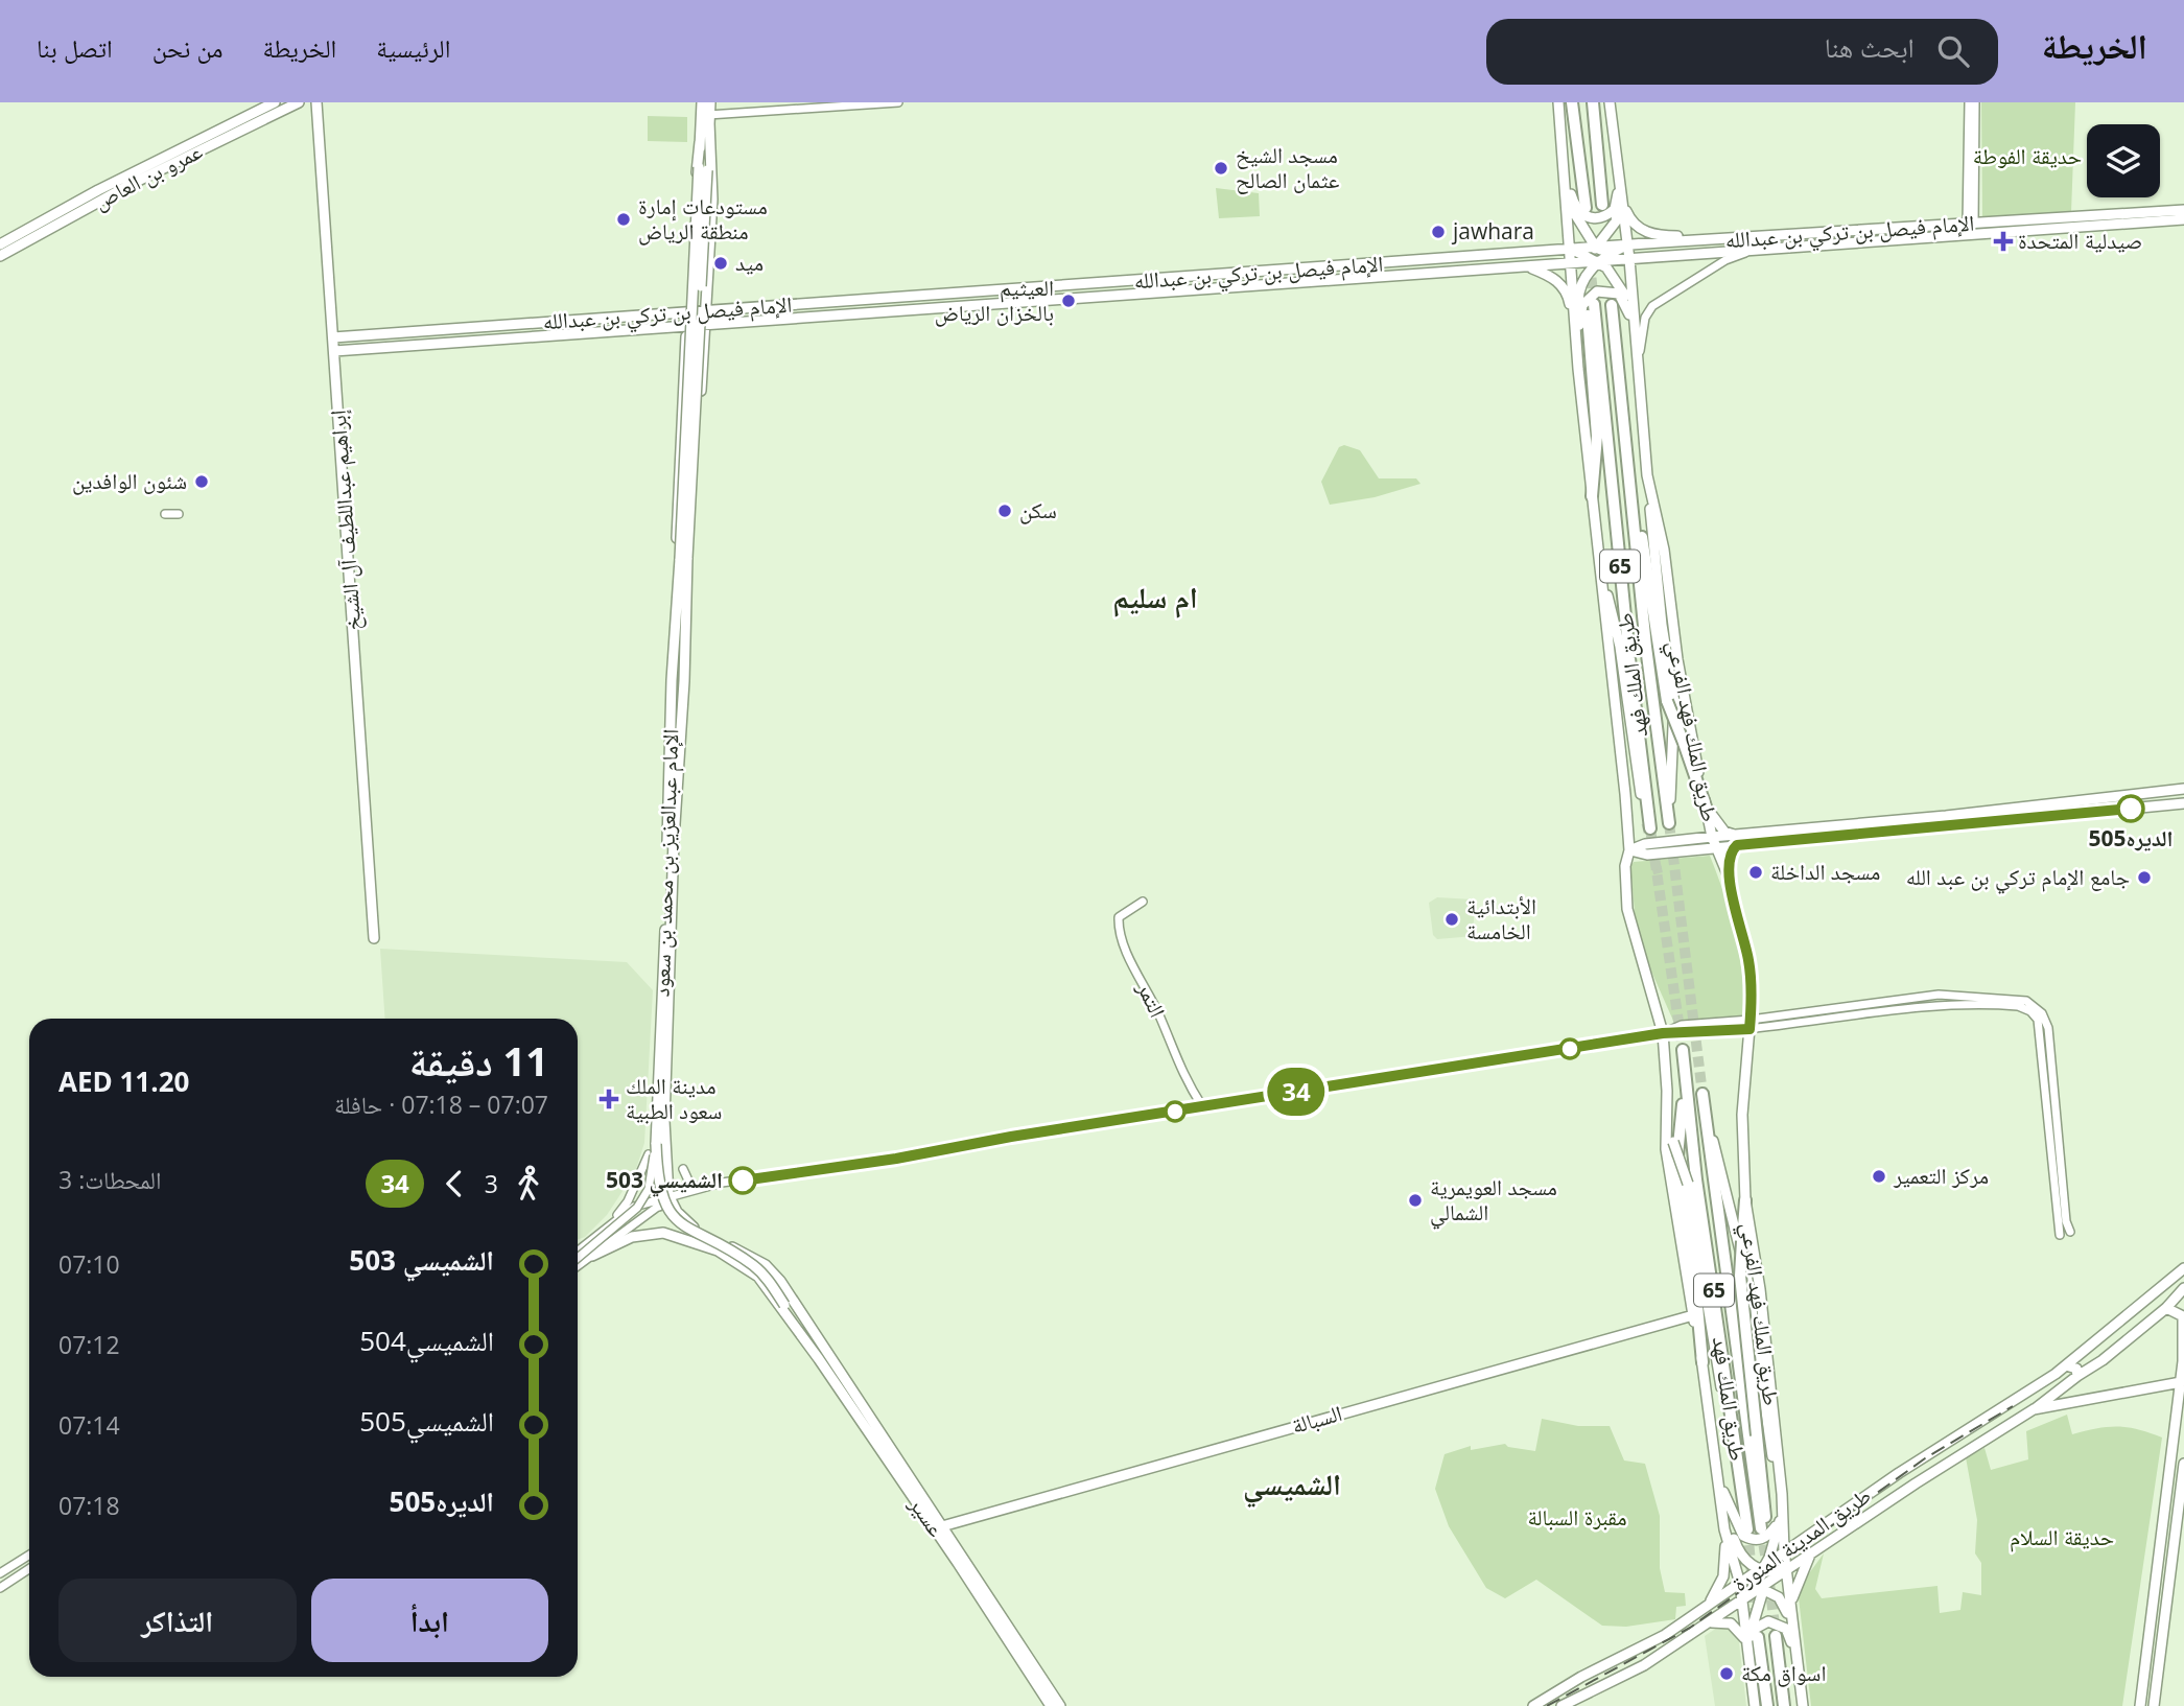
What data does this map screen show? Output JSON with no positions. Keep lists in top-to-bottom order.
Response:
{
  "streets": {
    "highway": ["65", "طريق الملك فهد"],
    "main road": [
      "عمرو بن العاص",
      "الإمام فيصل بن تركي بن عبدالله",
      "إبراهيم عبداللطيف آل الشيخ",
      "طريق الملك فهد الفرعي",
      "الإمام عبدالعزيز بن محمد بن سعود",
      "السبالة",
      "عسير",
      "طريق المدينة المنورة"
    ],
    "street": ["التمر"]
  },
  "crossings": [
    ["الإمام فيصل بن تركي بن عبدالله", "إبراهيم عبداللطيف آل الشيخ"],
    ["الإمام فيصل بن تركي بن عبدالله", "طريق الملك فهد الفرعي"],
    ["الإمام فيصل بن تركي بن عبدالله", "الإمام عبدالعزيز بن محمد بن سعود"],
    ["طريق الملك فهد", "طريق الملك فهد الفرعي"],
    ["طريق الملك فهد الفرعي", "طريق المدينة المنورة"]
  ],
  "districts": ["ام سليم", "الشميسي"],
  "parks": ["حديقة الفوطة", "مقبرة السبالة", "حديقة السلام"],
  "places": {
    "other": [
      "مسجد الشيخ عثمان الصالح",
      "مستودعات إمارة منطقة الرياض",
      "jawhara",
      "ميد",
      "العيثيم بالخزان الرياض",
      "شئون الوافدين",
      "سكن",
      "الديره505",
      "مسجد الداخلة",
      "جامع الإمام تركي بن عبد الله",
      "الأبتدائية الخامسة",
      "مركز التعمير",
      "الشميسي 503",
      "مسجد العويمرية الشمالي",
      "اسواق مكة"
    ],
    "health": ["صيدلية المتحدة", "مدينة الملك سعود الطبية"]
  },
  "lines": ["bus line 34"],
  "page": {
    "header": "الخريطة",
    "search": "ابحث هنا",
    "nav": [
      "الرئيسية",
      "الخريطة",
      "من نحن",
      "اتصل بنا"
    ],
    "on_map": "34",
    "heading": ["11 دقيقة", "07:07 – 07:18 · حافلة", "AED 11.20"],
    "legs": ["3", "34", "المحطات: 3"],
    "list": [
      {
        "name": "الشميسي 503",
        "value": "07:10"
      },
      {
        "name": "الشميسي504",
        "value": "07:12"
      },
      {
        "name": "الشميسي505",
        "value": "07:14"
      },
      {
        "name": "الديره505",
        "value": "07:18"
      }
    ],
    "buttons": ["ابدأ", "التذاكر"]
  }
}
